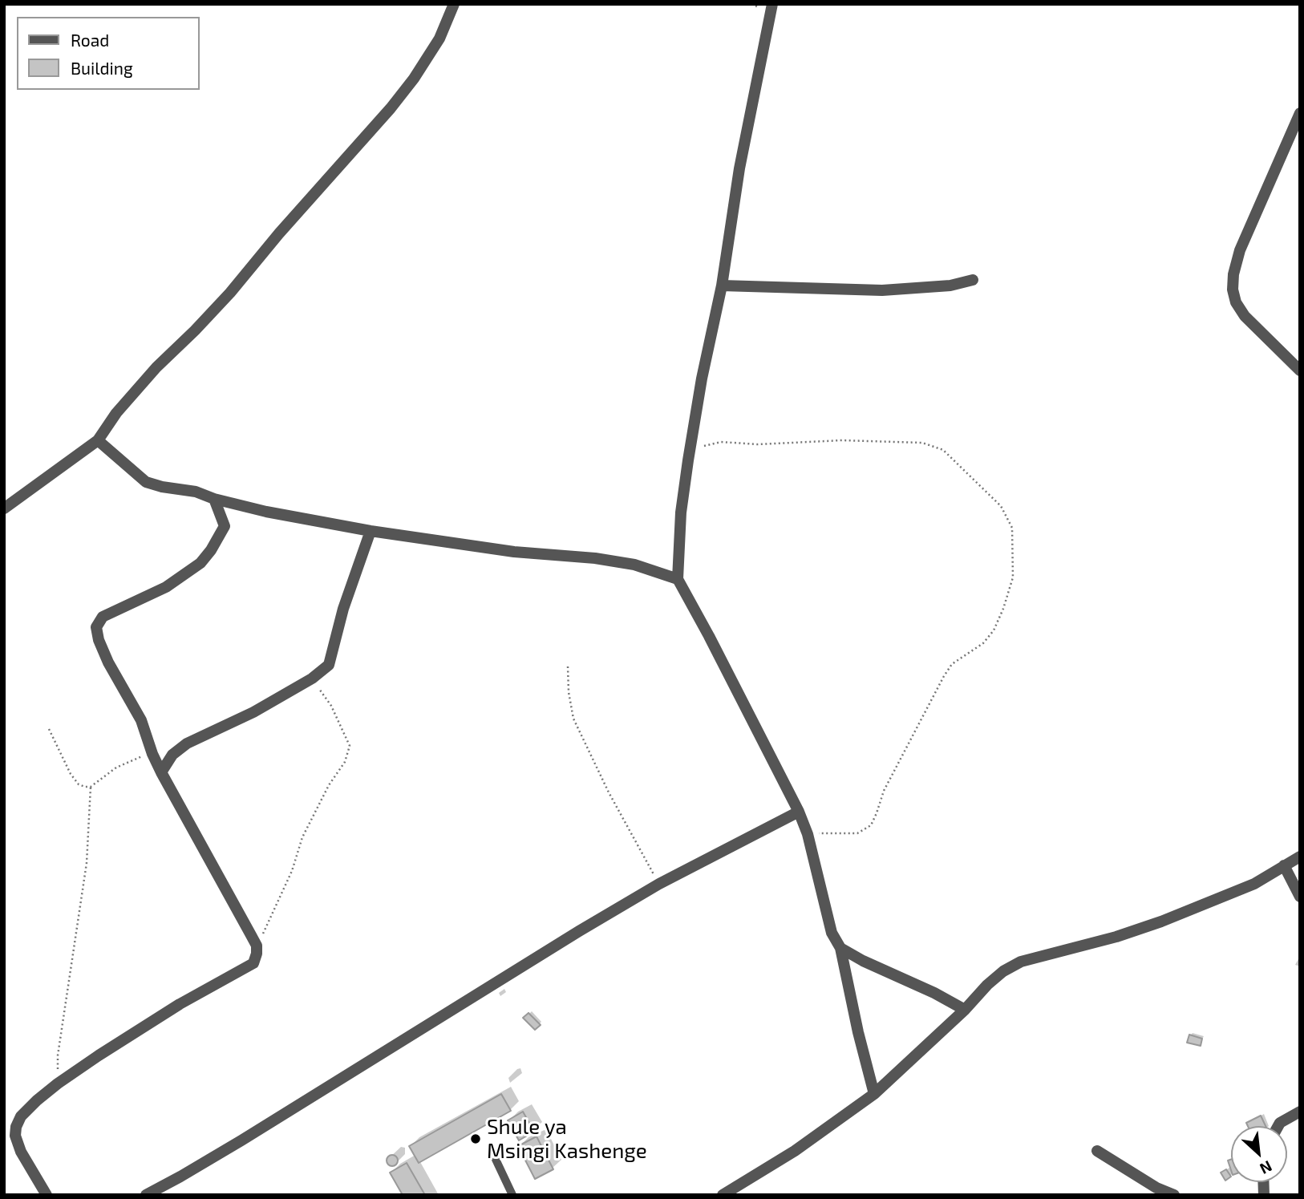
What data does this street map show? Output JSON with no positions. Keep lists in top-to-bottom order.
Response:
{
  "places": ["Shule ya Msingi Kashenge"],
  "legend": ["Road", "Building"],
  "north": "bottom right"
}
